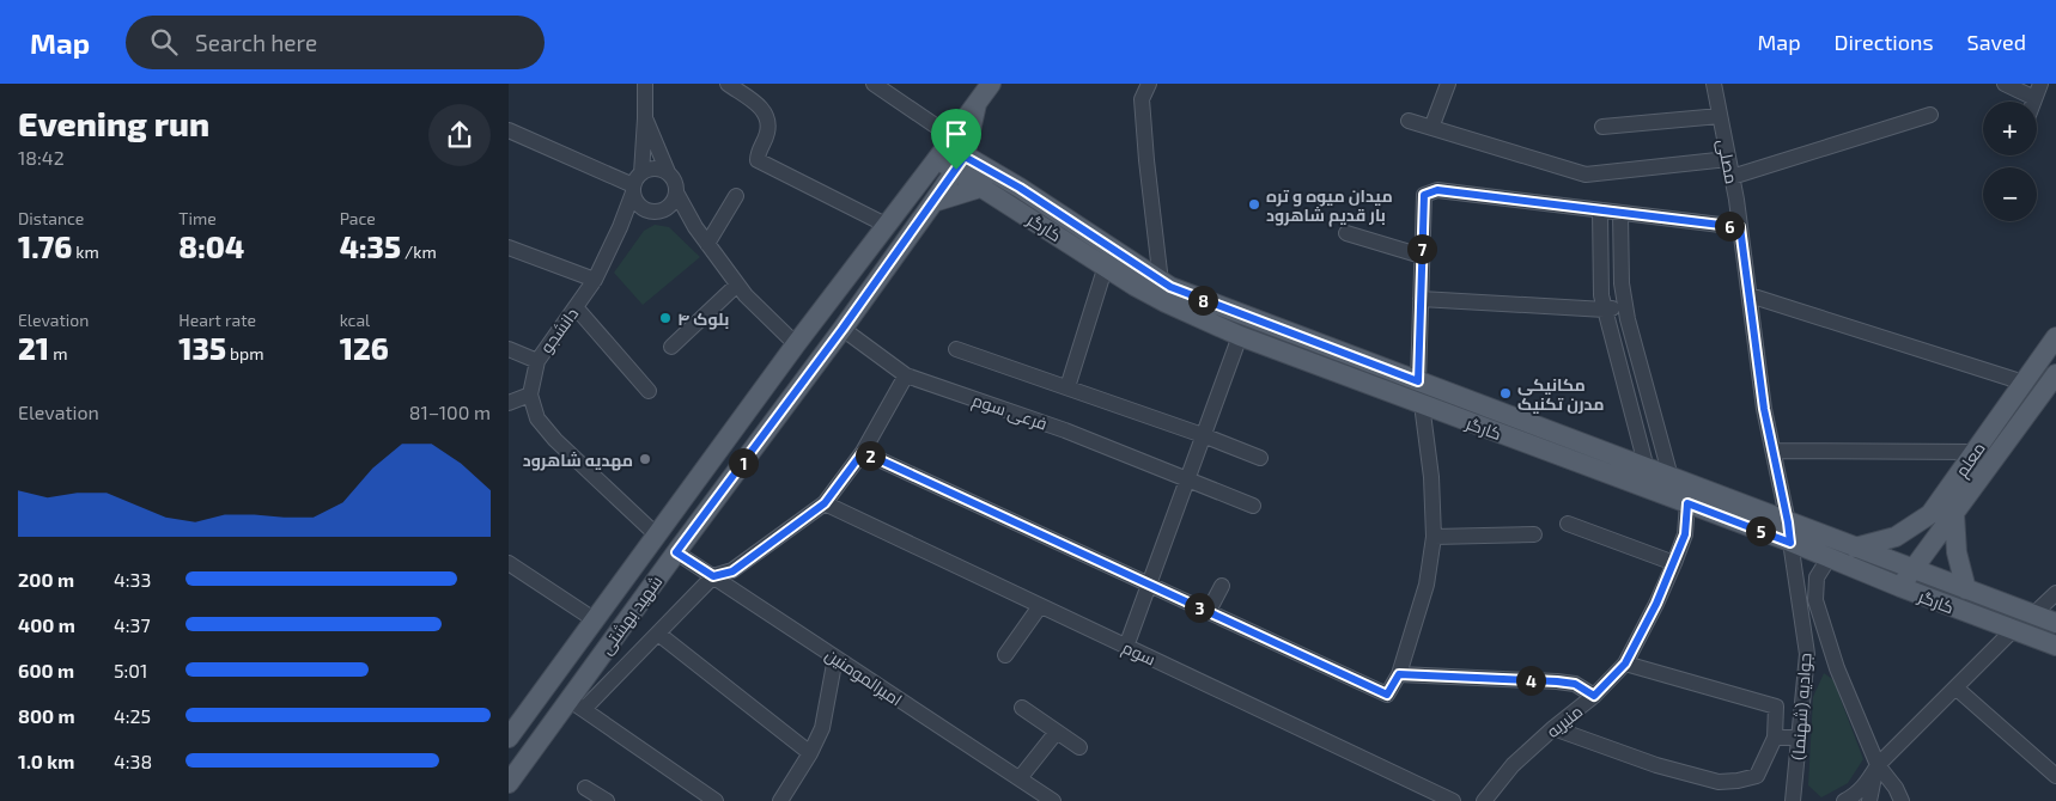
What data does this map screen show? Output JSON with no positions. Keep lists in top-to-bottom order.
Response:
{
  "streets": {
    "main road": ["کارگر", "معلم", "شهید بهشتی"],
    "street": [
      "مصلی",
      "دانشجو",
      "فرعی سوم",
      "سوم",
      "امیرالمومنین",
      "جوادیه (شهنما)",
      "منیریه"
    ]
  },
  "crossings": [
    ["مصلی", "کارگر"],
    ["کارگر", "معلم"],
    ["کارگر", "شهید بهشتی"],
    ["کارگر", "جوادیه (شهنما)"],
    ["کارگر", "منیریه"],
    ["فرعی سوم", "شهید بهشتی"],
    ["شهید بهشتی", "امیرالمومنین"]
  ],
  "places": [
    "میدان میوه و تره بار قدیم شاهرود",
    "بلوک ۴",
    "مکانیکی مدرن تکنیک",
    "مهدیه شاهرود"
  ],
  "page": {
    "header": "Map",
    "search": "Search here",
    "nav": ["Map", "Directions", "Saved"],
    "heading": ["Evening run", "18:42"],
    "map_buttons": ["+", "−"],
    "stats": [
      ["Distance", "1.76 km"],
      ["Time", "8:04"],
      ["Pace", "4:35 /km"],
      ["Elevation", "21 m"],
      ["Heart rate", "135 bpm"],
      ["kcal", "126"]
    ],
    "pins": [
      "6",
      "7",
      "8",
      "2",
      "1",
      "5",
      "3",
      "4"
    ],
    "chart": ["Elevation", "81–100 m"],
    "list": [
      {
        "name": "200 m",
        "note": "4:33"
      },
      {
        "name": "400 m",
        "note": "4:37"
      },
      {
        "name": "600 m",
        "note": "5:01"
      },
      {
        "name": "800 m",
        "note": "4:25"
      },
      {
        "name": "1.0 km",
        "note": "4:38"
      }
    ]
  }
}
